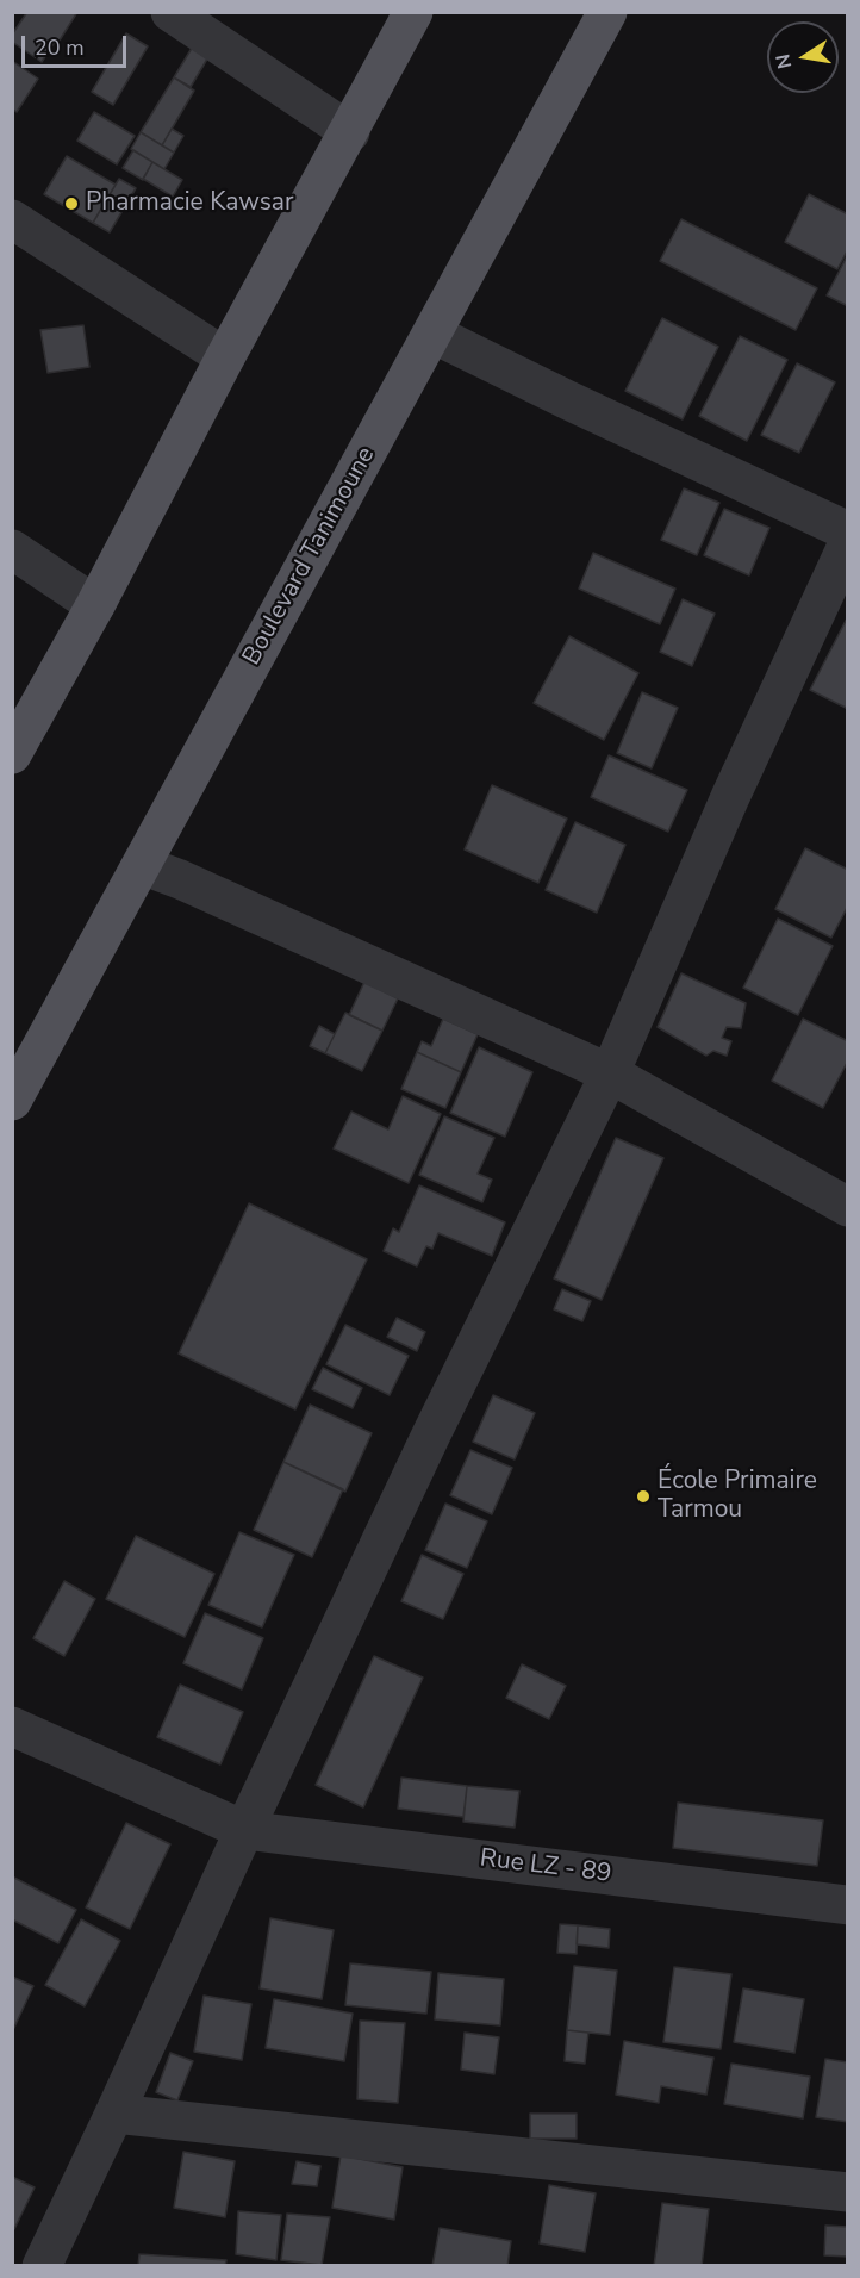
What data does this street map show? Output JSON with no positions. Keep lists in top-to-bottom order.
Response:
{
  "streets": {
    "main road": ["Boulevard Tanimoune"],
    "street": ["Rue LZ - 89"]
  },
  "places": ["Pharmacie Kawsar", "École Primaire Tarmou"],
  "scale_bar": "20 m",
  "north": "left"
}
